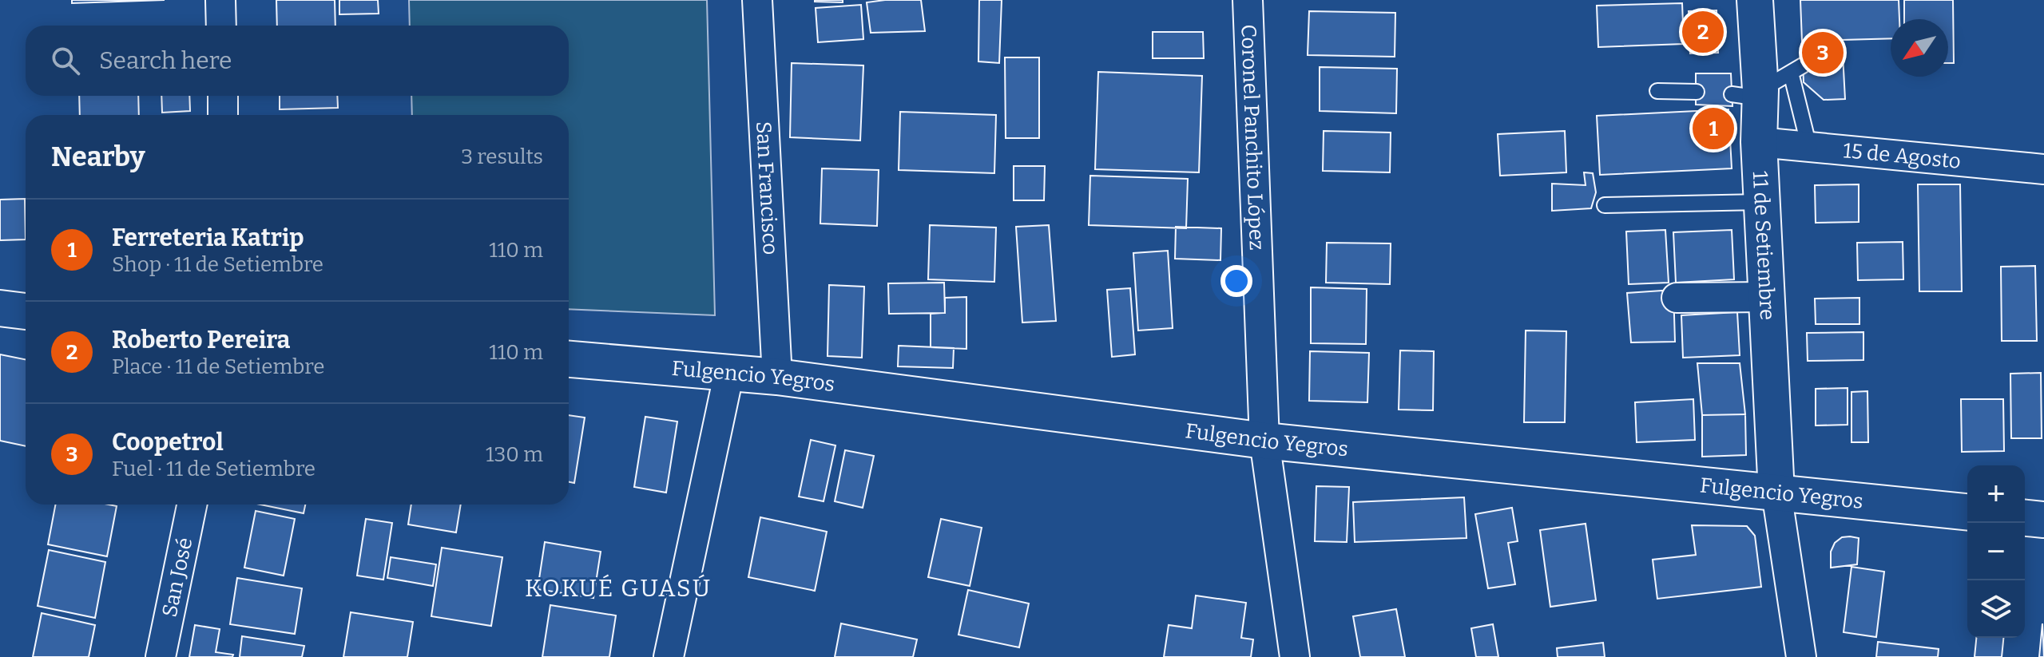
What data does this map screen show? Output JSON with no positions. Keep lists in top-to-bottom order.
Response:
{
  "streets": {
    "street": [
      "Coronel Panchito López",
      "15 de Agosto",
      "San Francisco",
      "11 de Setiembre",
      "Fulgencio Yegros",
      "San José"
    ]
  },
  "crossings": [
    ["Coronel Panchito López", "Fulgencio Yegros"],
    ["15 de Agosto", "11 de Setiembre"],
    ["San Francisco", "Fulgencio Yegros"],
    ["11 de Setiembre", "Fulgencio Yegros"]
  ],
  "districts": ["KOKUÉ GUASÚ"],
  "north": "bottom left",
  "page": {
    "pins": ["2", "3", "1"],
    "search": "Search here",
    "heading": ["Nearby", "3 results"],
    "list": [
      {
        "mark": "1",
        "name": "Ferreteria Katrip",
        "note": "Shop · 11 de Setiembre",
        "value": "110 m"
      },
      {
        "mark": "2",
        "name": "Roberto Pereira",
        "note": "Place · 11 de Setiembre",
        "value": "110 m"
      },
      {
        "mark": "3",
        "name": "Coopetrol",
        "note": "Fuel · 11 de Setiembre",
        "value": "130 m"
      }
    ],
    "map_buttons": ["+", "−"]
  }
}
